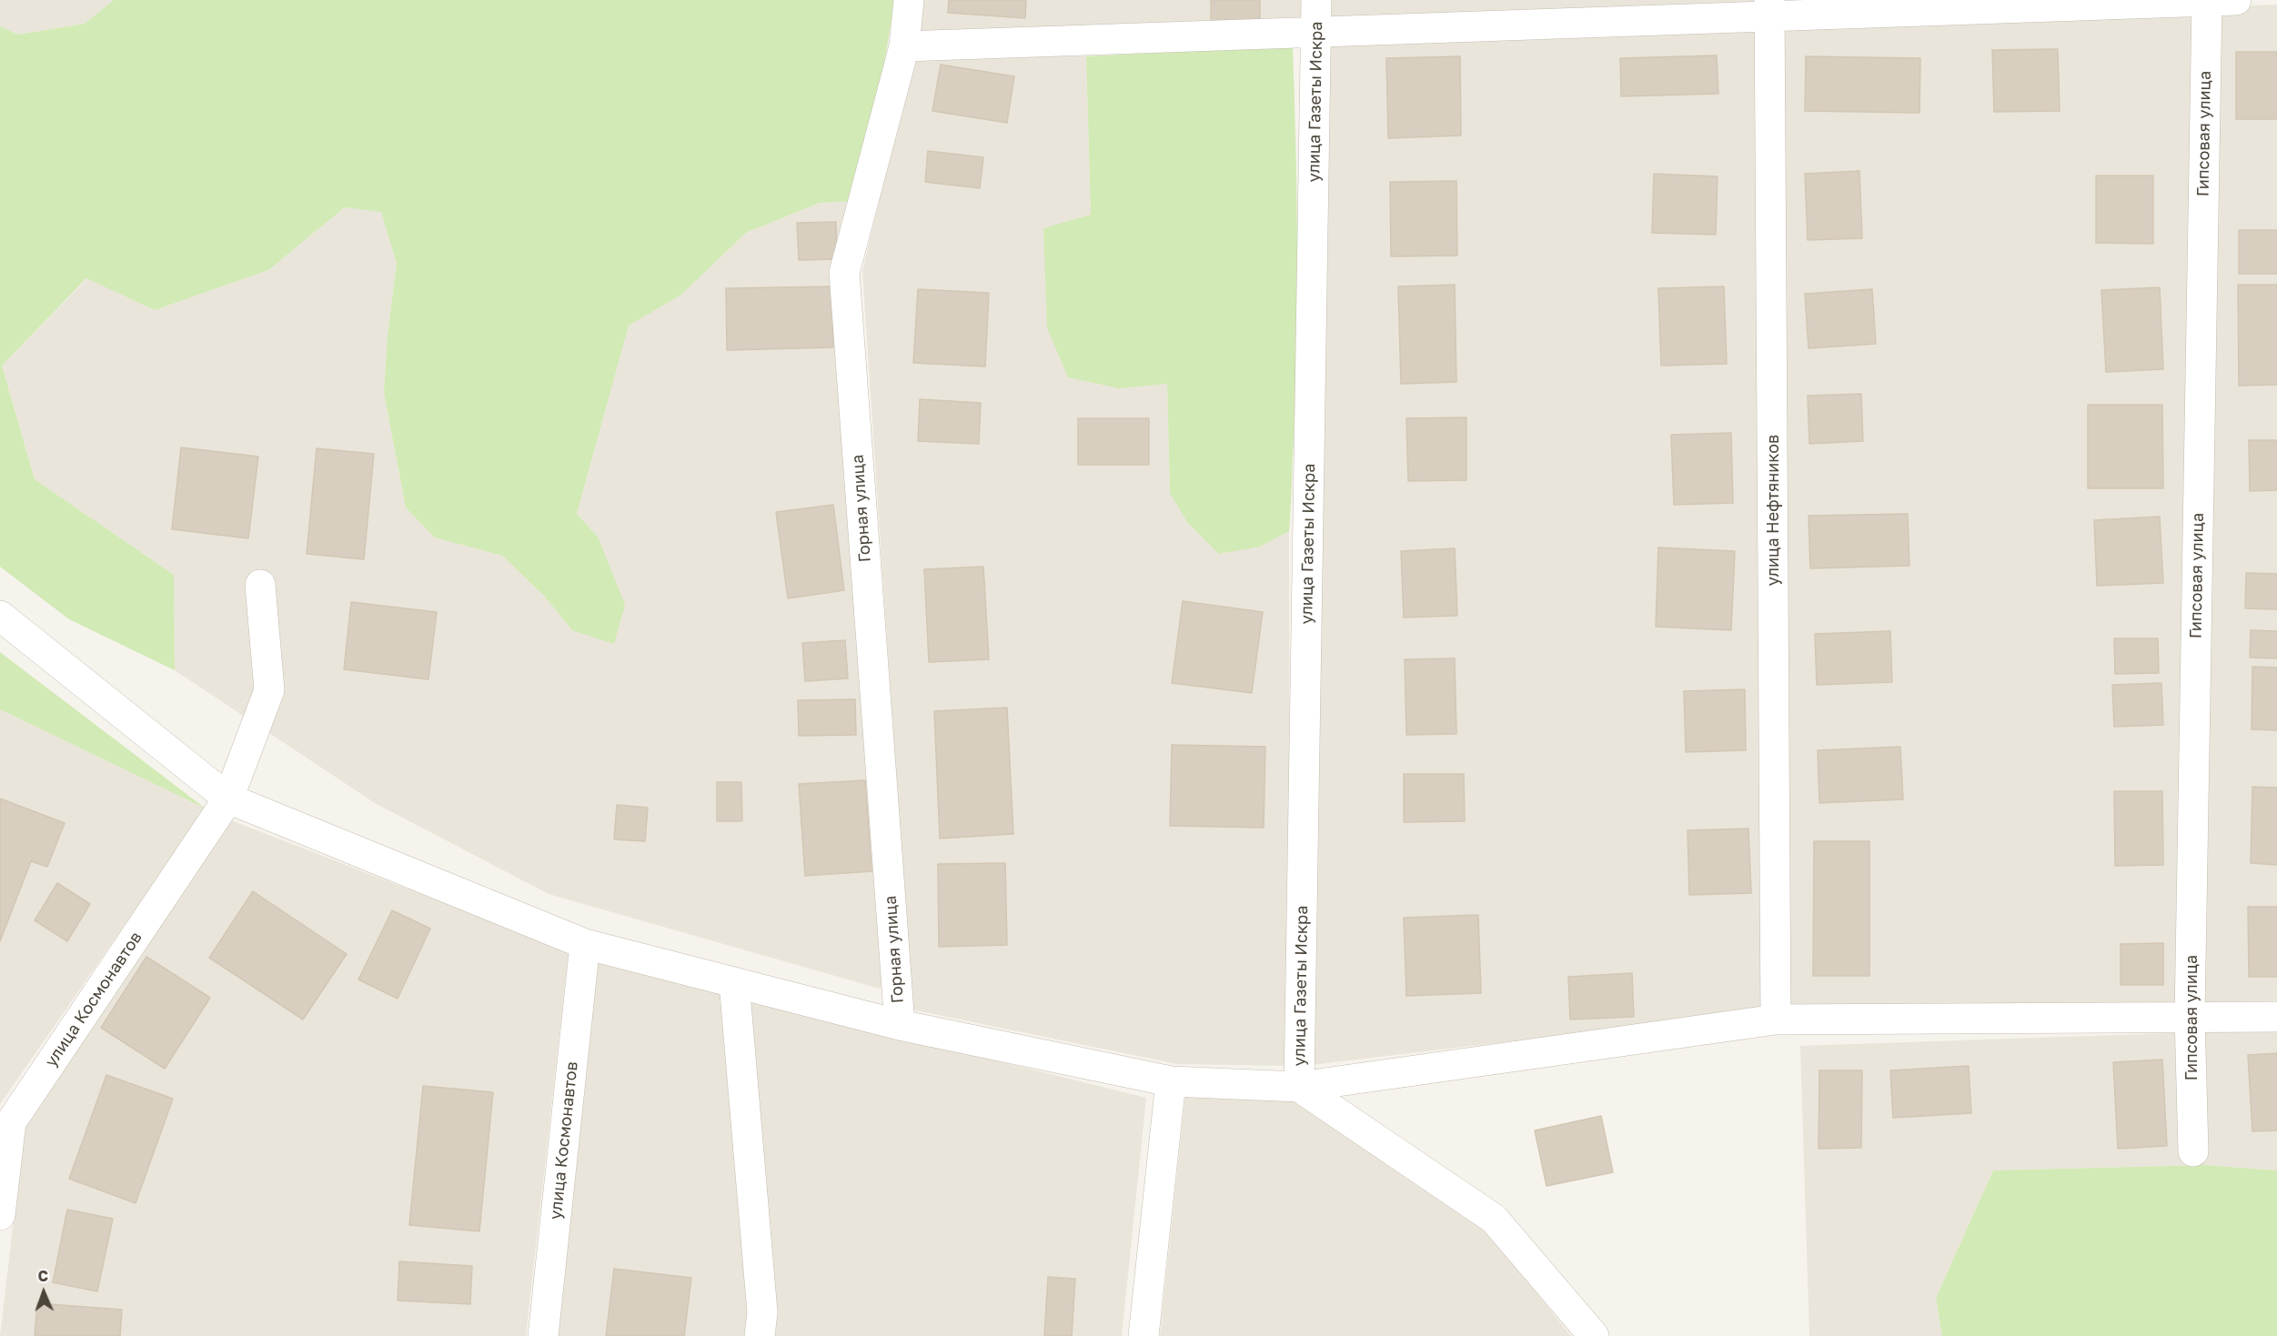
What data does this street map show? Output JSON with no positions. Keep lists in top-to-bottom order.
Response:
{
  "streets": {
    "street": [
      "улица Газеты Искра",
      "Гипсовая улица",
      "Горная улица",
      "улица Нефтяников",
      "улица Космонавтов"
    ]
  },
  "north": "top"
}
